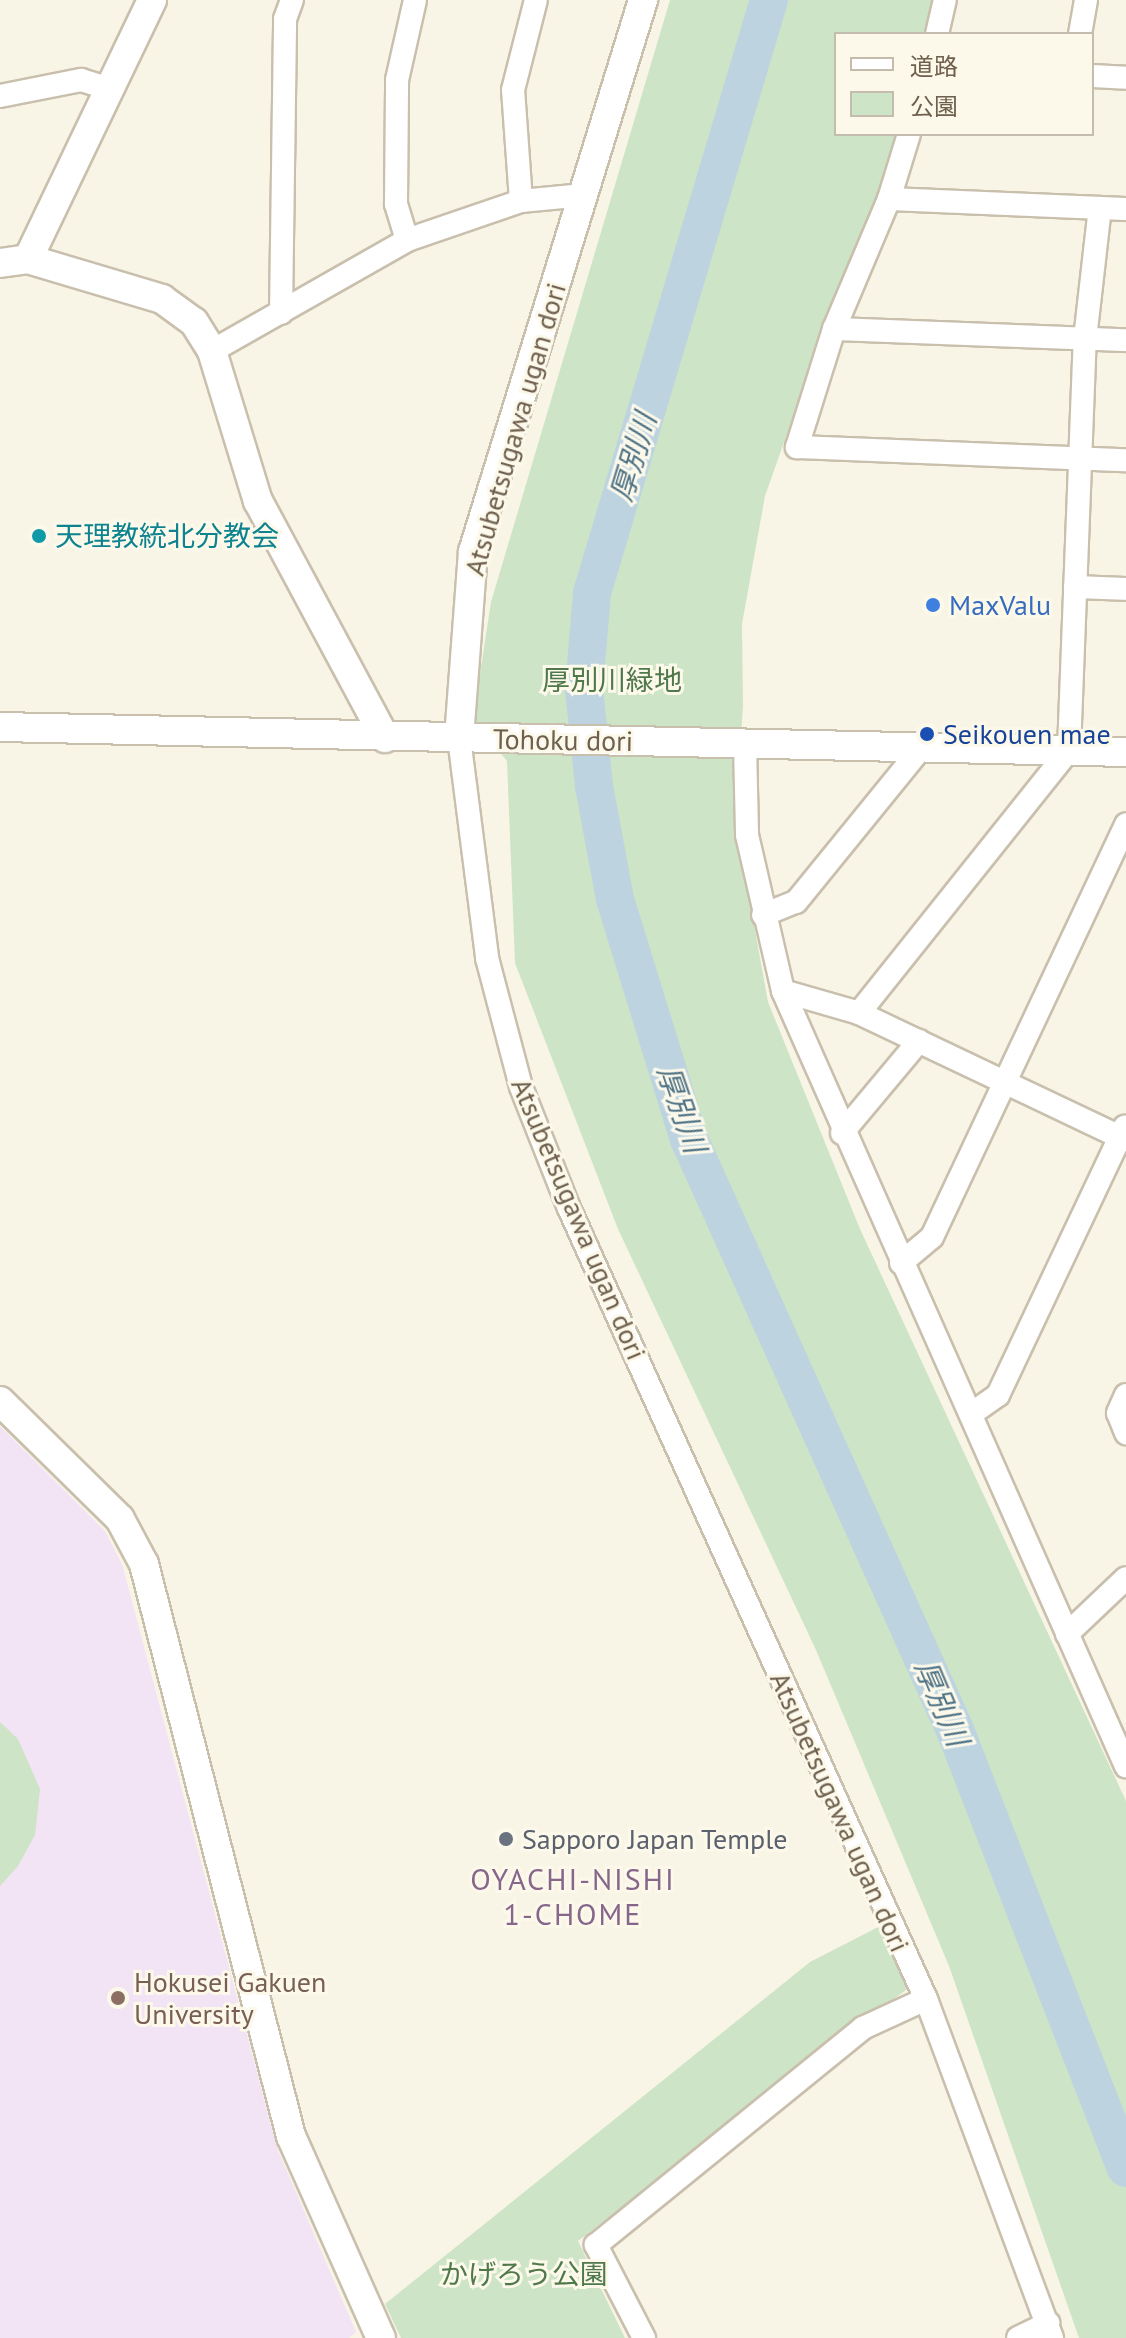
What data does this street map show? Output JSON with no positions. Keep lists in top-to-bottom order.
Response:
{
  "streets": {
    "street": ["Atsubetsugawa ugan dori", "Tohoku dori"]
  },
  "crossings": [
    ["Atsubetsugawa ugan dori", "Tohoku dori"]
  ],
  "districts": ["OYACHI-NISHI 1-CHOME"],
  "water": ["厚別川"],
  "parks": ["厚別川緑地", "かげろう公園"],
  "places": [
    "天理教統北分教会",
    "MaxValu",
    "Seikouen mae",
    "Sapporo Japan Temple",
    "Hokusei Gakuen University"
  ],
  "legend": ["道路", "公園"]
}
